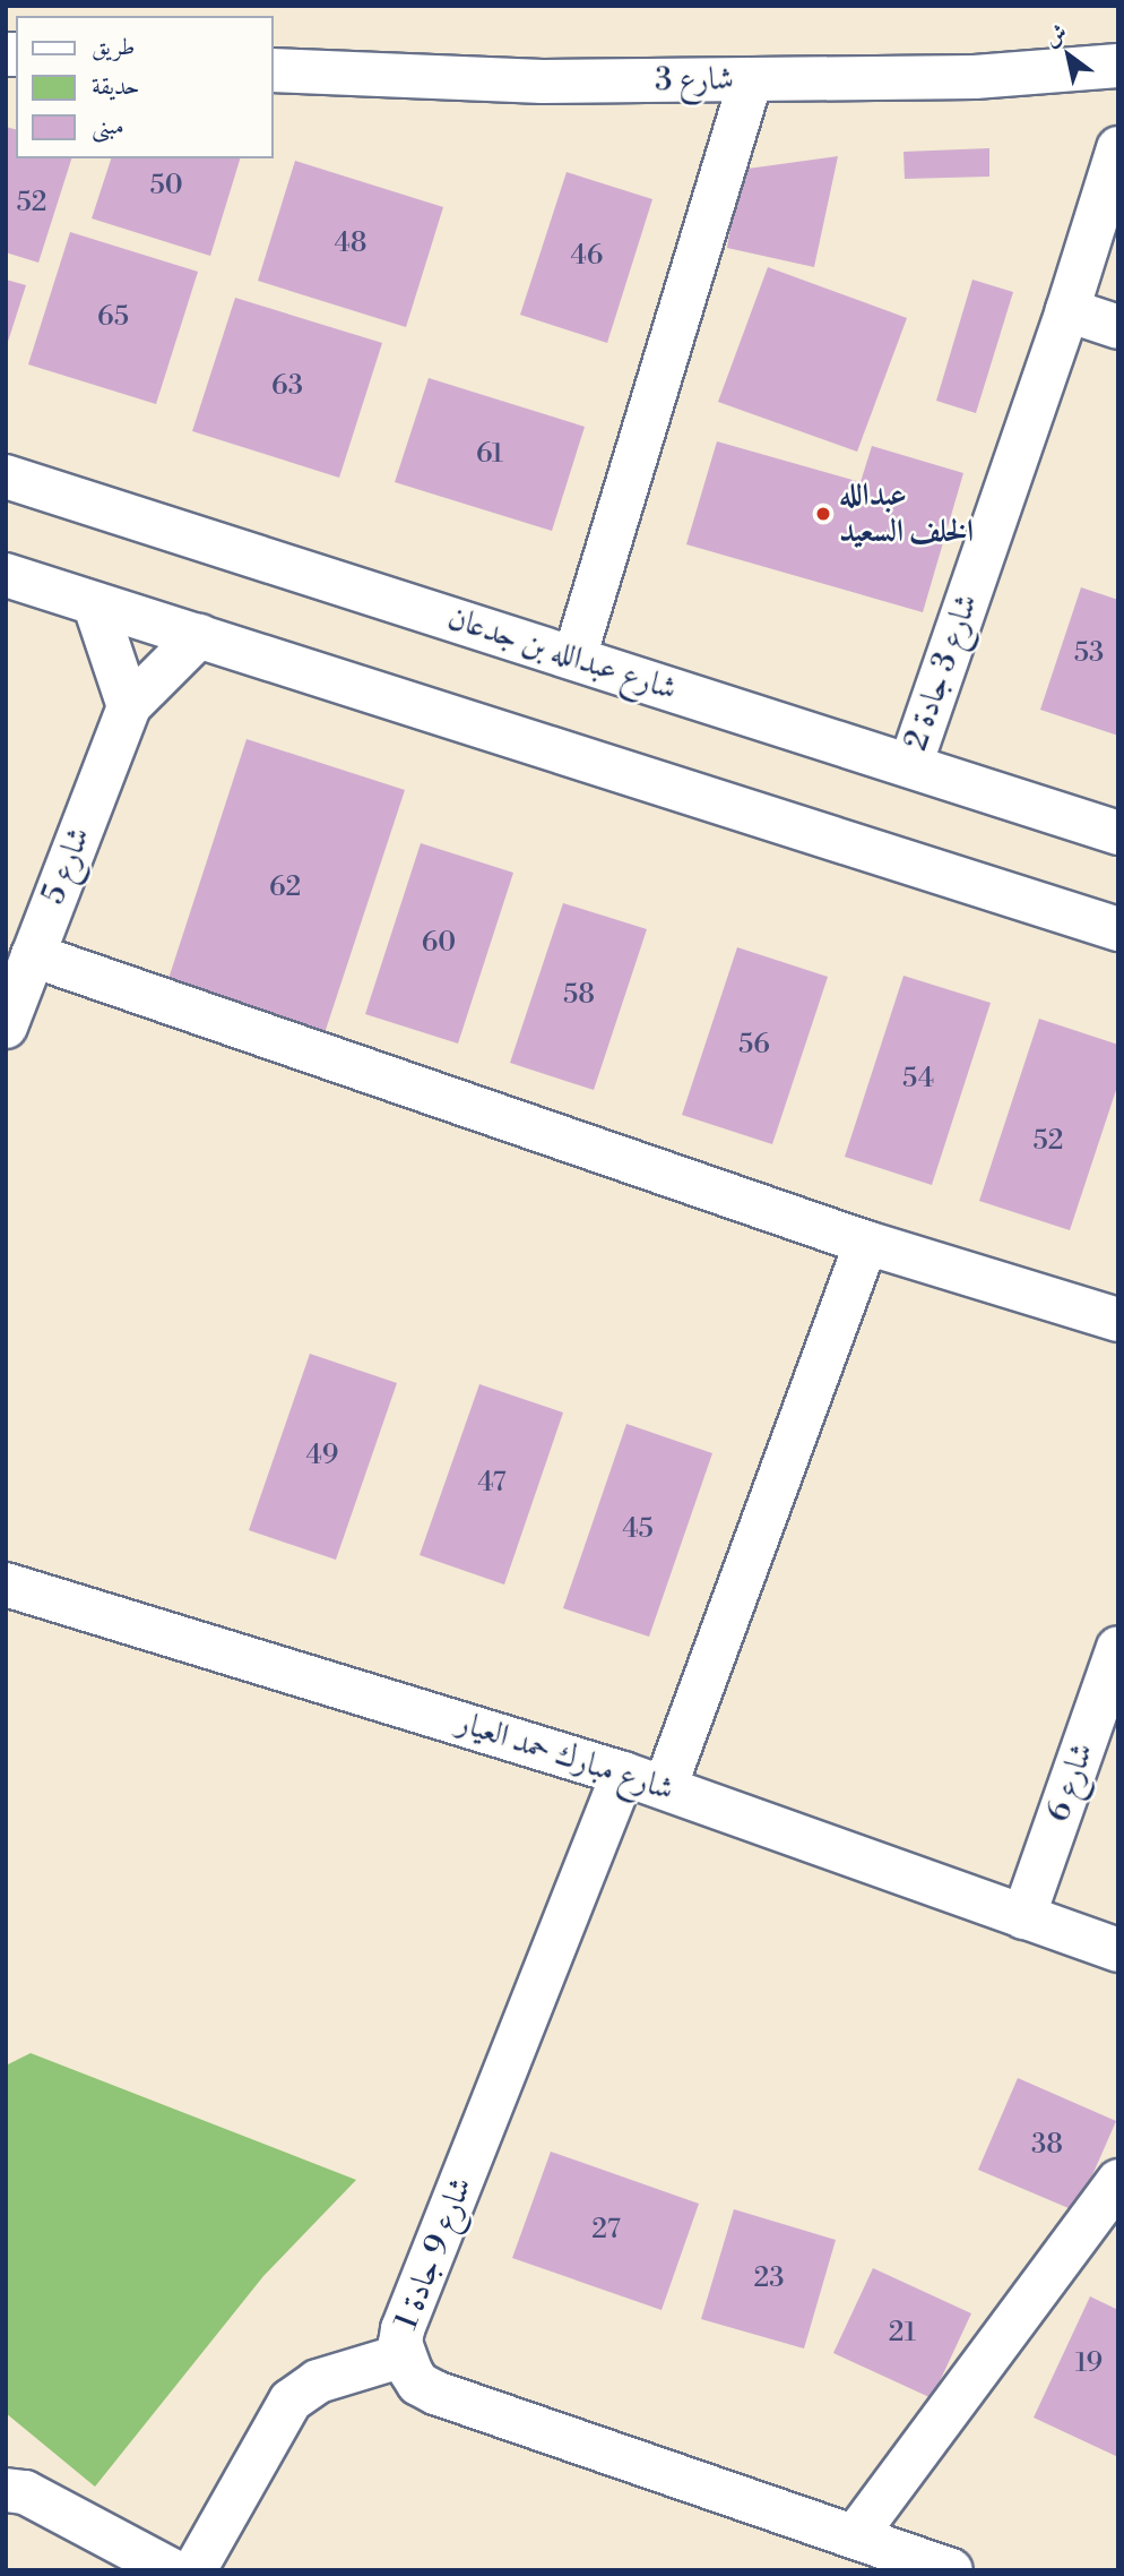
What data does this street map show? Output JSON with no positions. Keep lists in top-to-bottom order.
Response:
{
  "streets": {
    "street": [
      "شارع 3",
      "شارع عبدالله بن جدعان",
      "شارع 3 جادة 2",
      "شارع 5",
      "شارع مبارك حمد العيار",
      "شارع 6",
      "شارع 9 جادة 1"
    ]
  },
  "crossings": [
    ["شارع عبدالله بن جدعان", "شارع 3 جادة 2"],
    ["شارع مبارك حمد العيار", "شارع 6"],
    ["شارع مبارك حمد العيار", "شارع 9 جادة 1"]
  ],
  "places": ["عبدالله الخلف السعيد"],
  "house_numbers": [
    "50",
    "52",
    "48",
    "46",
    "65",
    "63",
    "61",
    "53",
    "62",
    "60",
    "58",
    "56",
    "54",
    "52",
    "49",
    "47",
    "45",
    "38",
    "27",
    "23",
    "21",
    "19"
  ],
  "legend": ["طريق", "حديقة", "مبنى"],
  "north": "top left"
}
